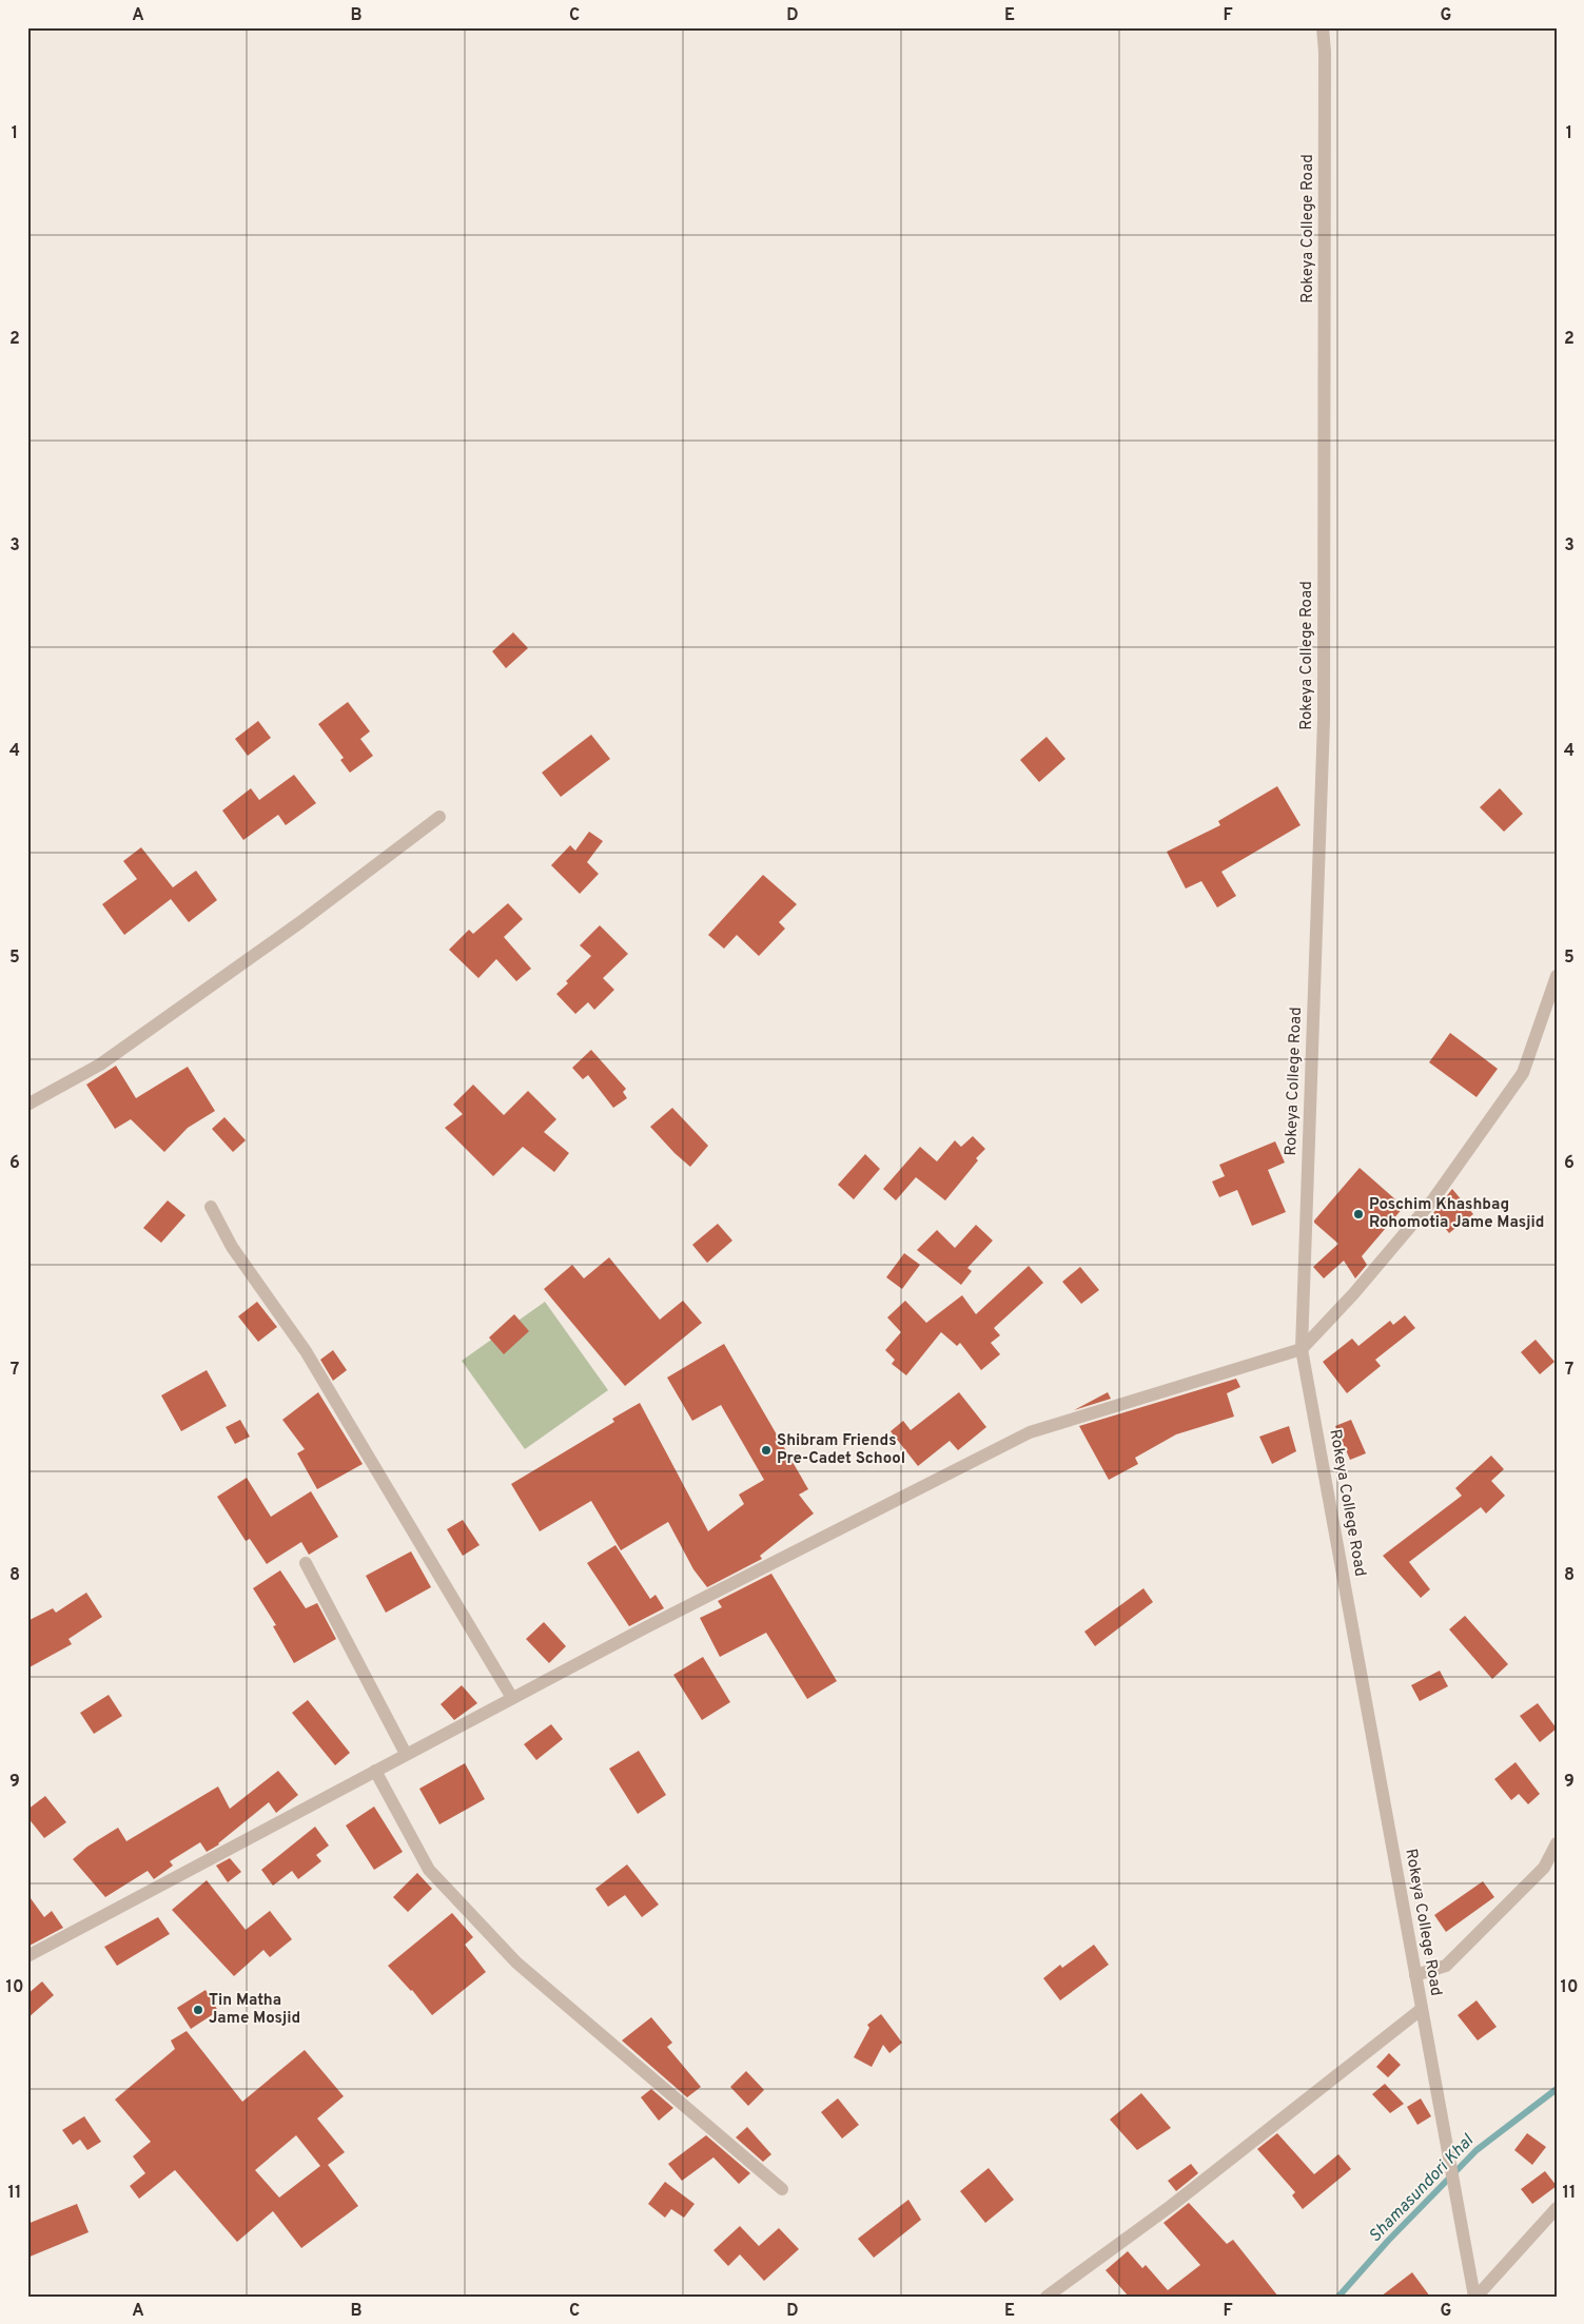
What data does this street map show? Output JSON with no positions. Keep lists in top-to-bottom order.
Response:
{
  "streets": {
    "street": ["Rokeya College Road"]
  },
  "water": ["Shamasundori Khal"],
  "places": ["Poschim Khashbag Rohomotia Jame Masjid", "Shibram Friends Pre-Cadet School", "Tin Matha Jame Mosjid"],
  "grid": {
    "columns": [
      "A",
      "B",
      "C",
      "D",
      "E",
      "F",
      "G"
    ],
    "rows": [
      "1",
      "2",
      "3",
      "4",
      "5",
      "6",
      "7",
      "8",
      "9",
      "10",
      "11"
    ]
  }
}
